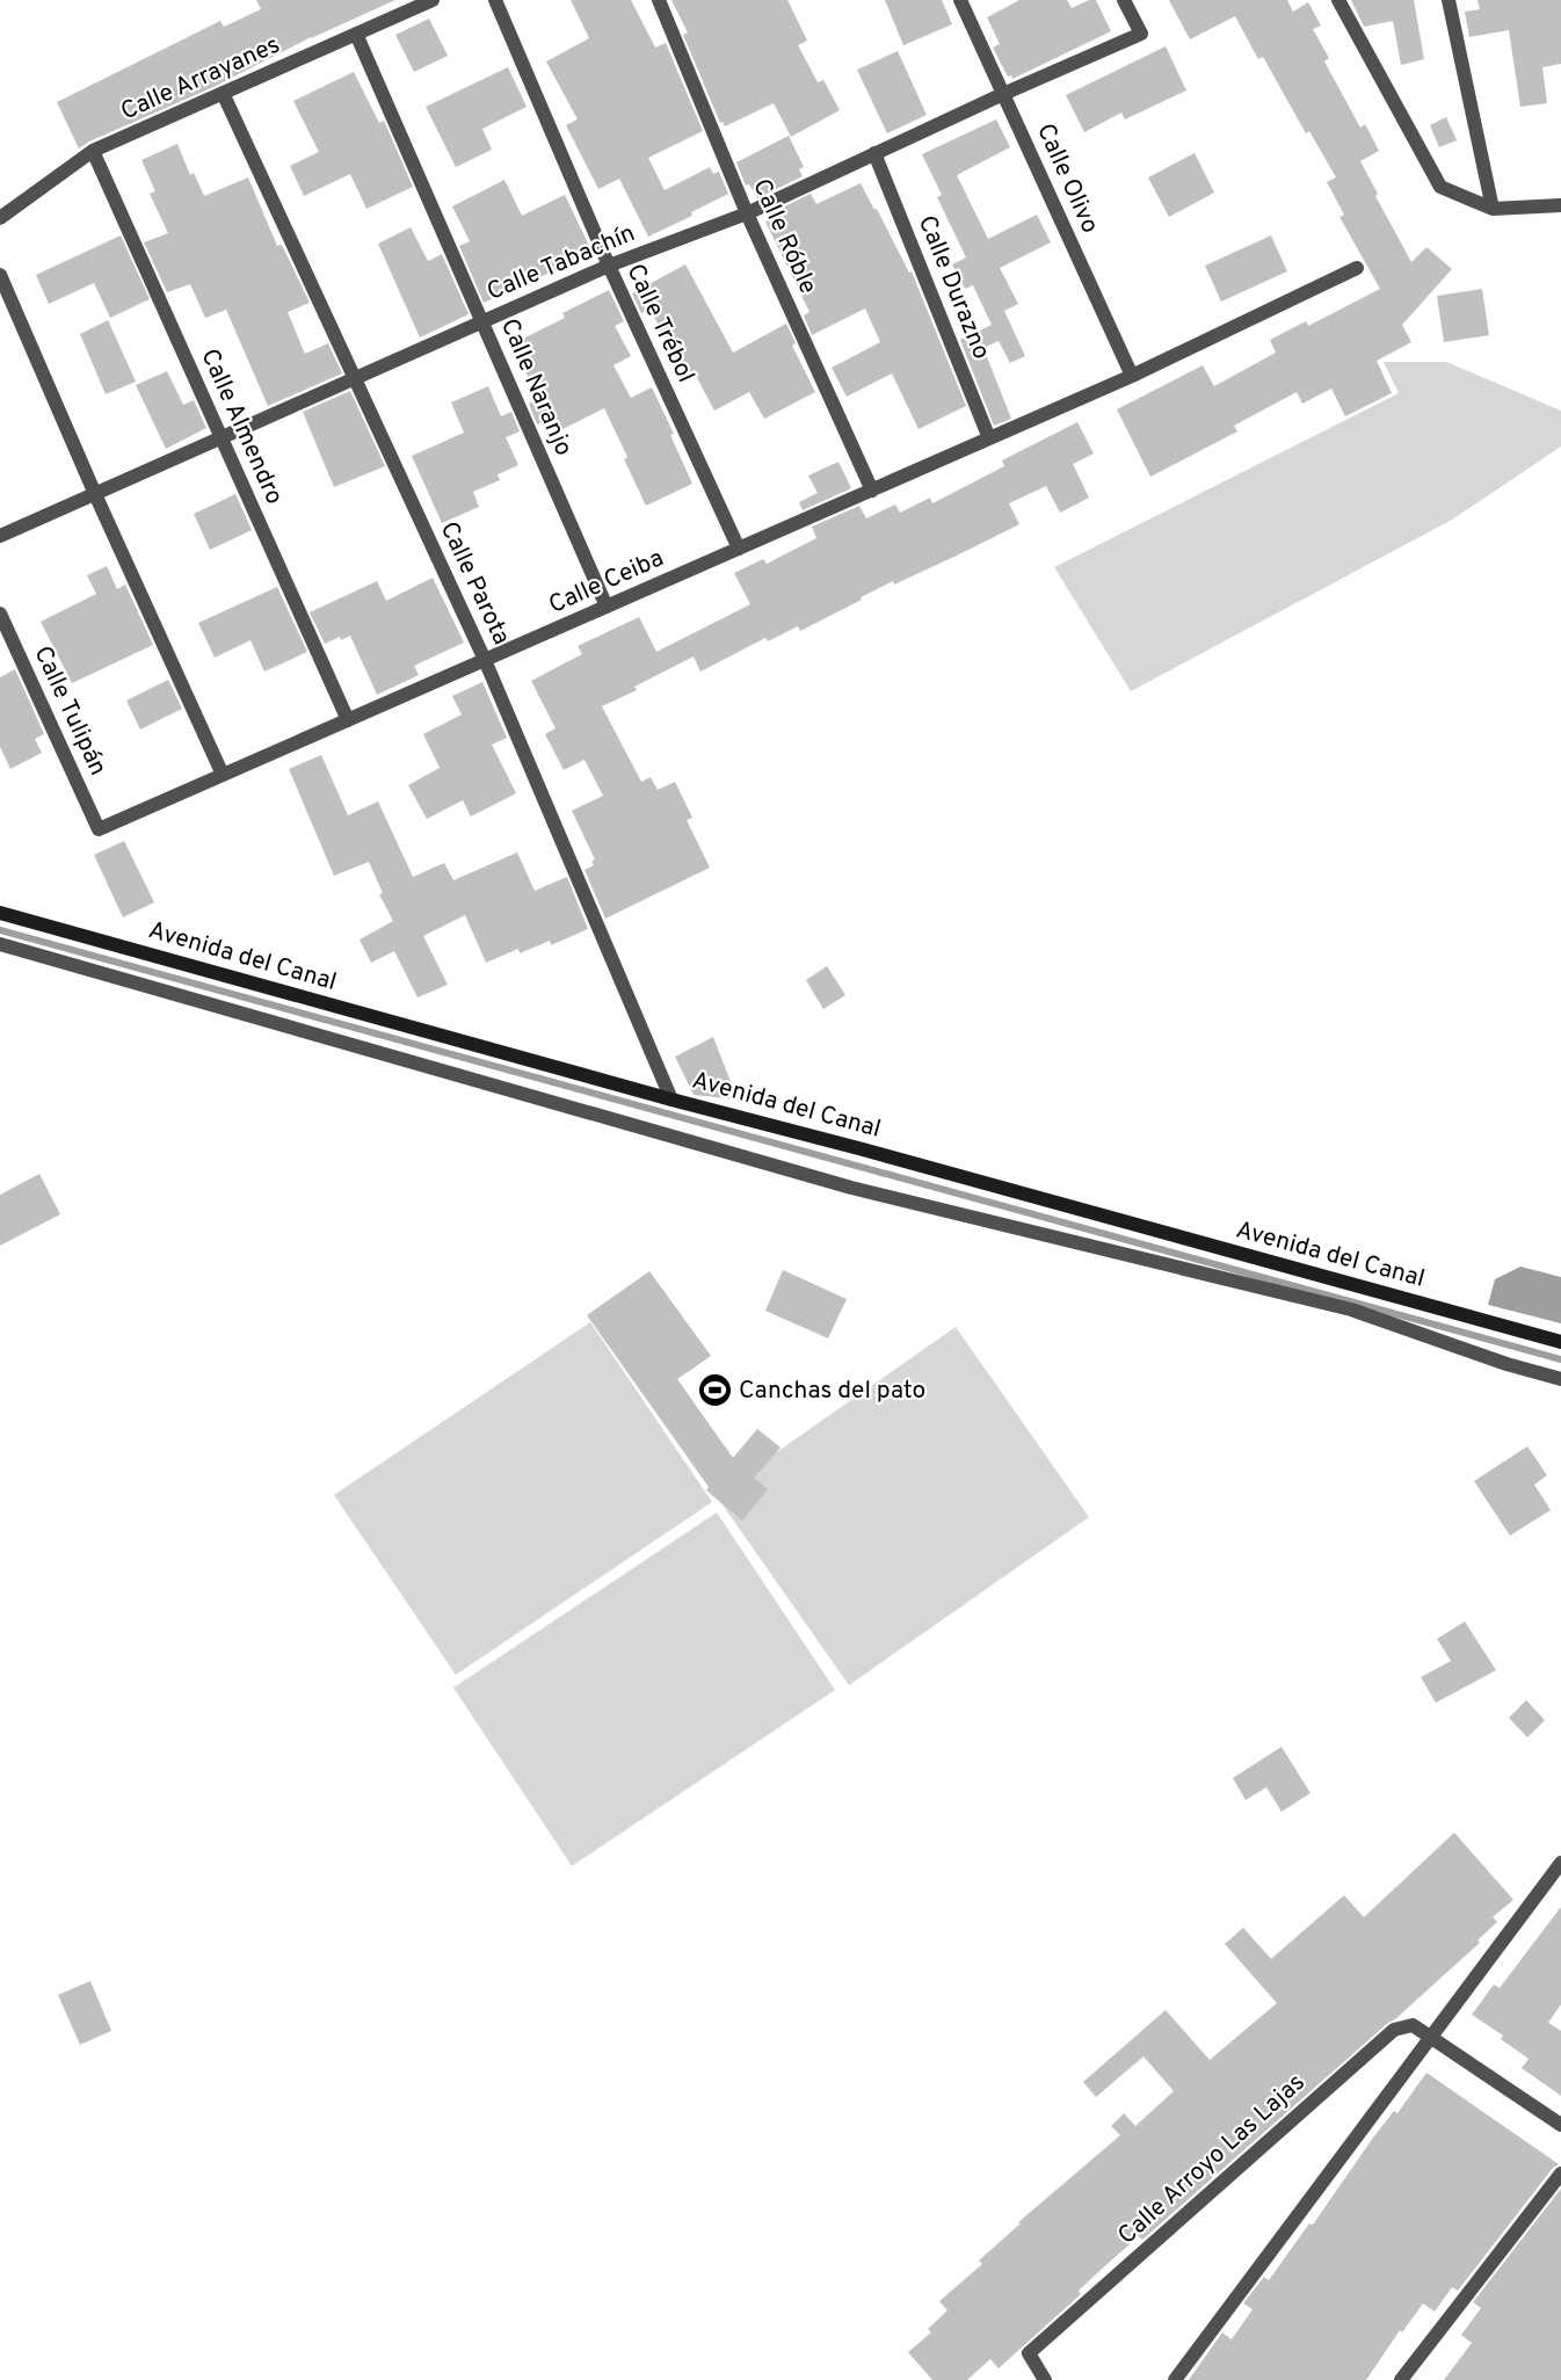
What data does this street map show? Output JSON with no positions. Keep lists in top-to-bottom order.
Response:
{
  "streets": {
    "street": [
      "Calle Arrayanes",
      "Calle Olivo",
      "Calle Róble",
      "Calle Tabachín",
      "Calle Durazno",
      "Calle Trébol",
      "Calle Naranjo",
      "Calle Almendro",
      "Calle Ceiba",
      "Calle Parota",
      "Calle Tulipán",
      "Avenida del Canal",
      "Calle Arroyo Las Lajas"
    ]
  },
  "crossings": [
    ["Calle Arrayanes", "Calle Naranjo"],
    ["Calle Arrayanes", "Calle Almendro"],
    ["Calle Arrayanes", "Calle Parota"],
    ["Calle Olivo", "Calle Tabachín"],
    ["Calle Olivo", "Calle Ceiba"],
    ["Calle Róble", "Calle Tabachín"],
    ["Calle Róble", "Calle Ceiba"],
    ["Calle Tabachín", "Calle Durazno"],
    ["Calle Tabachín", "Calle Trébol"],
    ["Calle Tabachín", "Calle Naranjo"],
    ["Calle Tabachín", "Calle Almendro"],
    ["Calle Tabachín", "Calle Parota"],
    ["Calle Durazno", "Calle Ceiba"],
    ["Calle Trébol", "Calle Ceiba"],
    ["Calle Naranjo", "Calle Ceiba"],
    ["Calle Almendro", "Calle Ceiba"],
    ["Calle Ceiba", "Calle Parota"],
    ["Calle Ceiba", "Calle Tulipán"],
    ["Calle Parota", "Avenida del Canal"]
  ],
  "places": {
    "sports": ["Canchas del pato"]
  }
}
